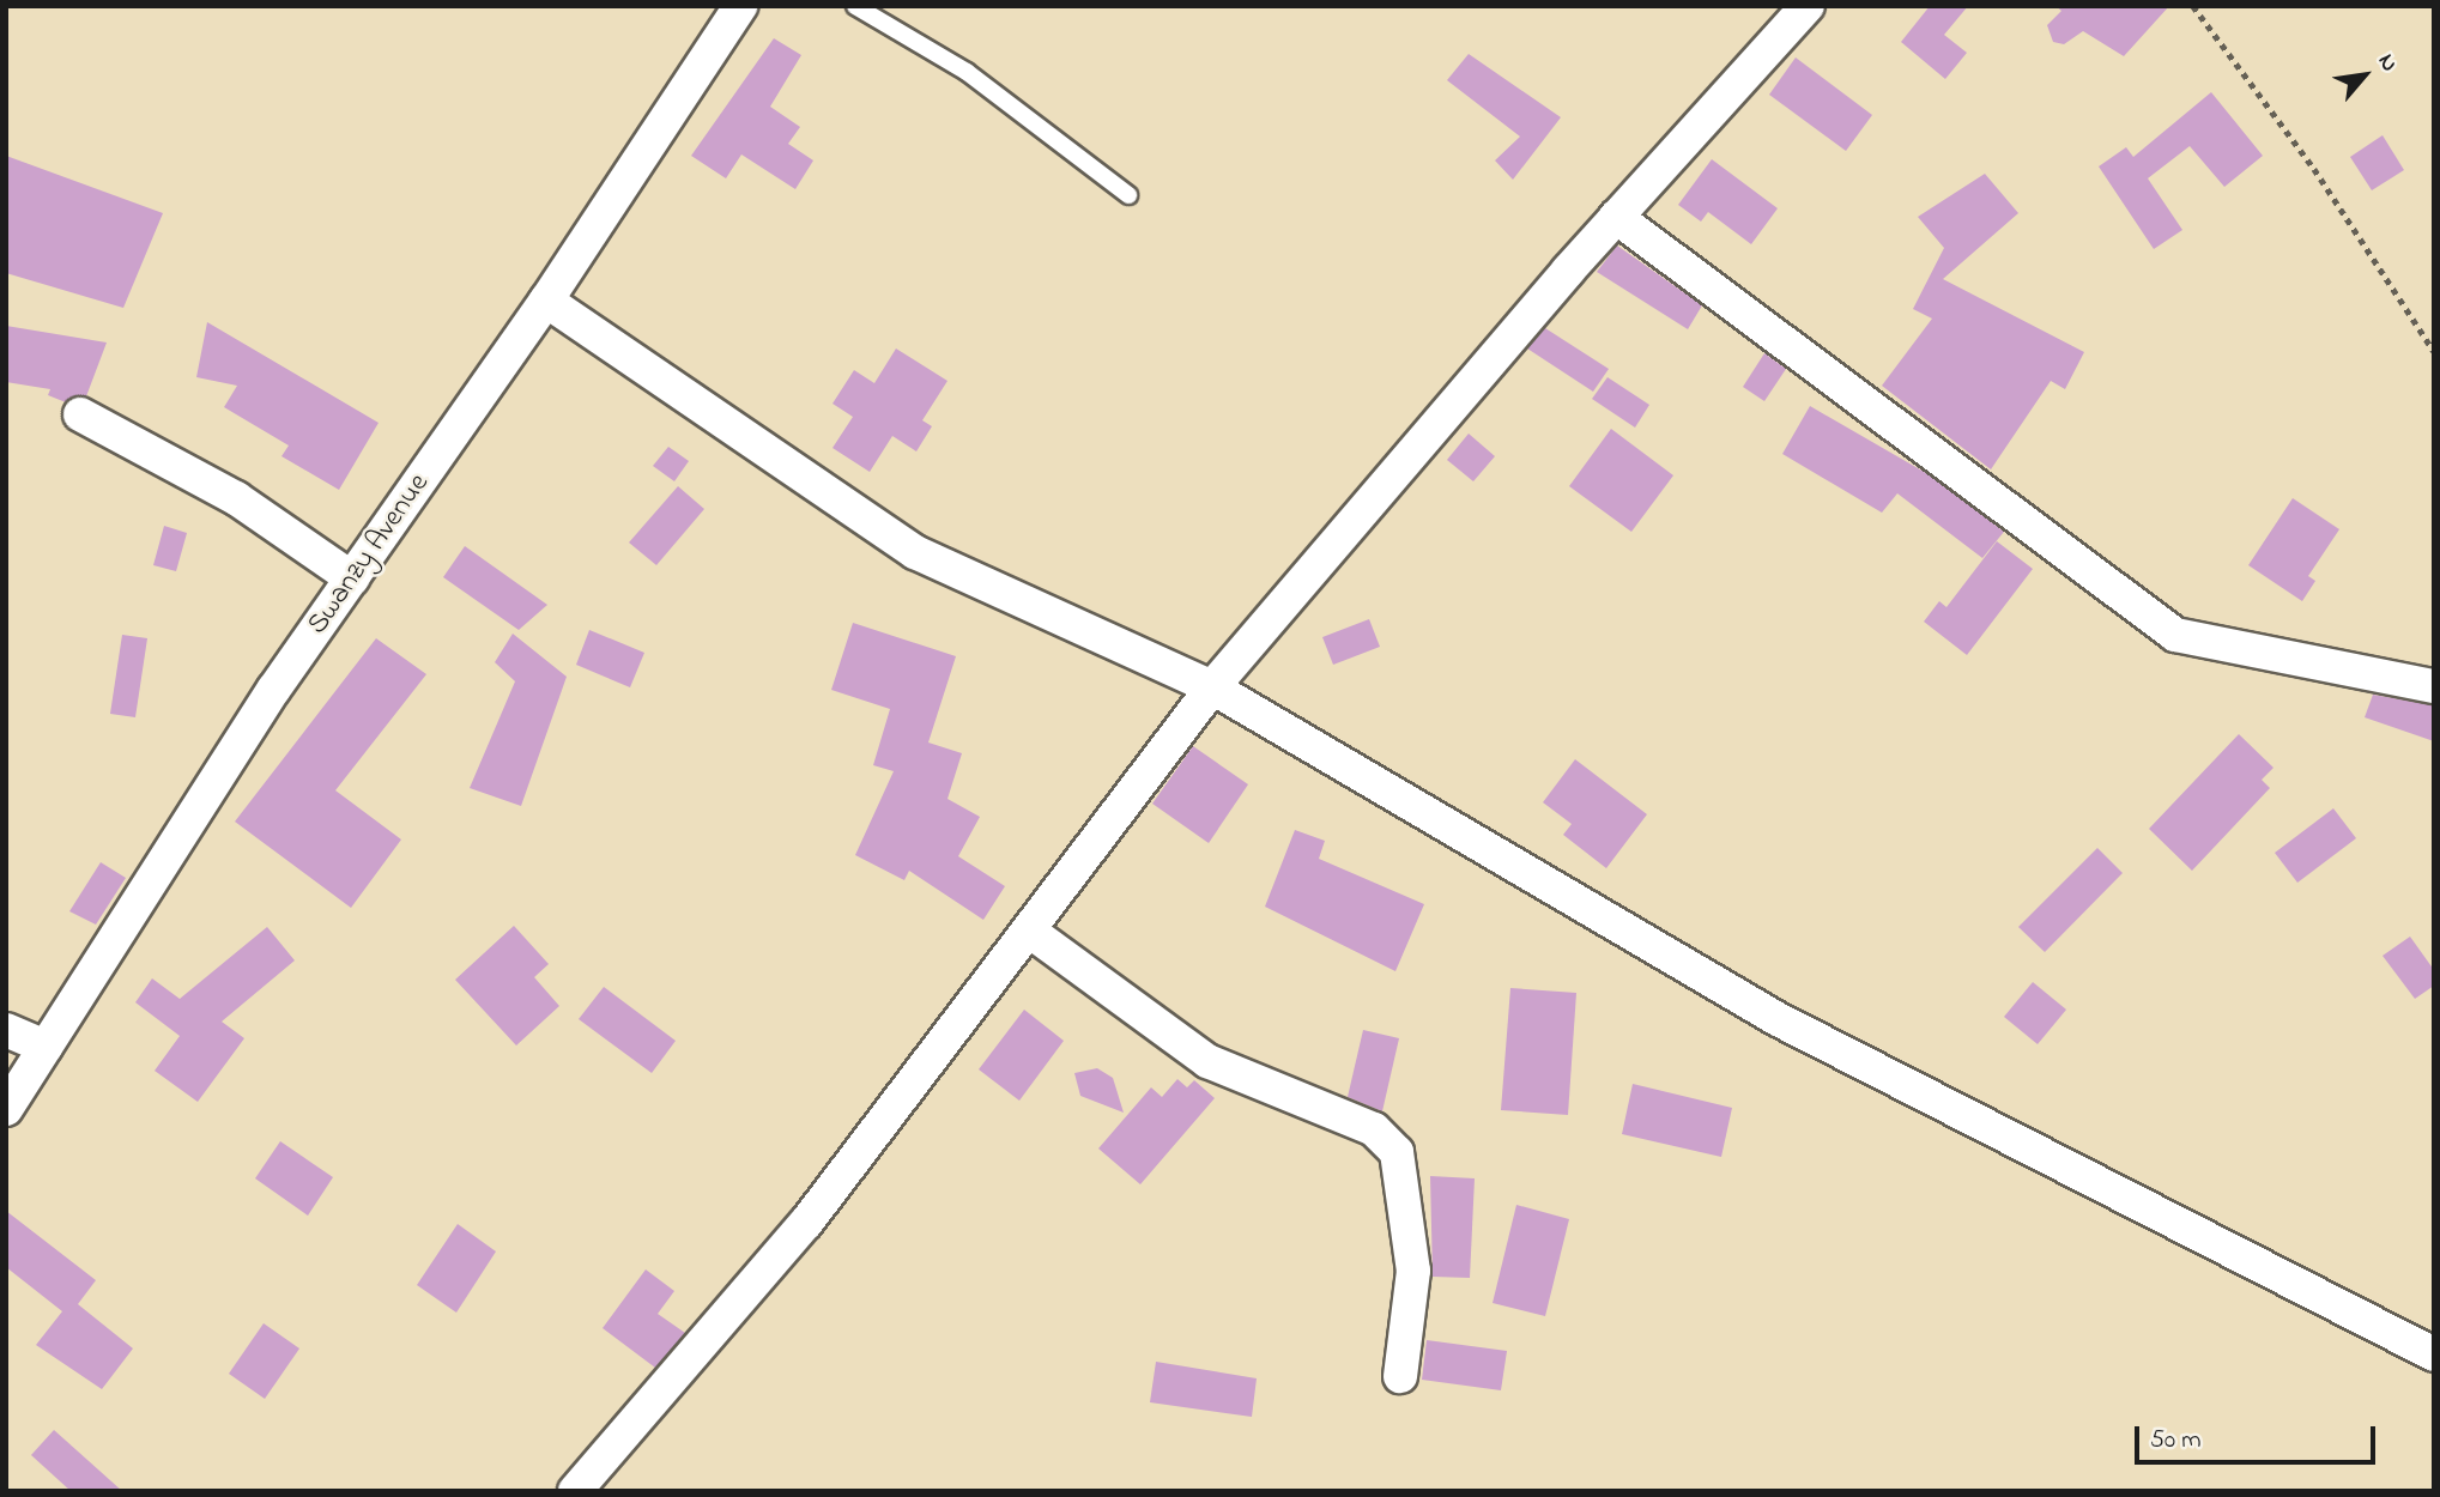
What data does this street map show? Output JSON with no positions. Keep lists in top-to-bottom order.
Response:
{
  "streets": {
    "street": ["Swanzy Avenue"]
  },
  "scale_bar": "50 m",
  "north": "top right"
}
